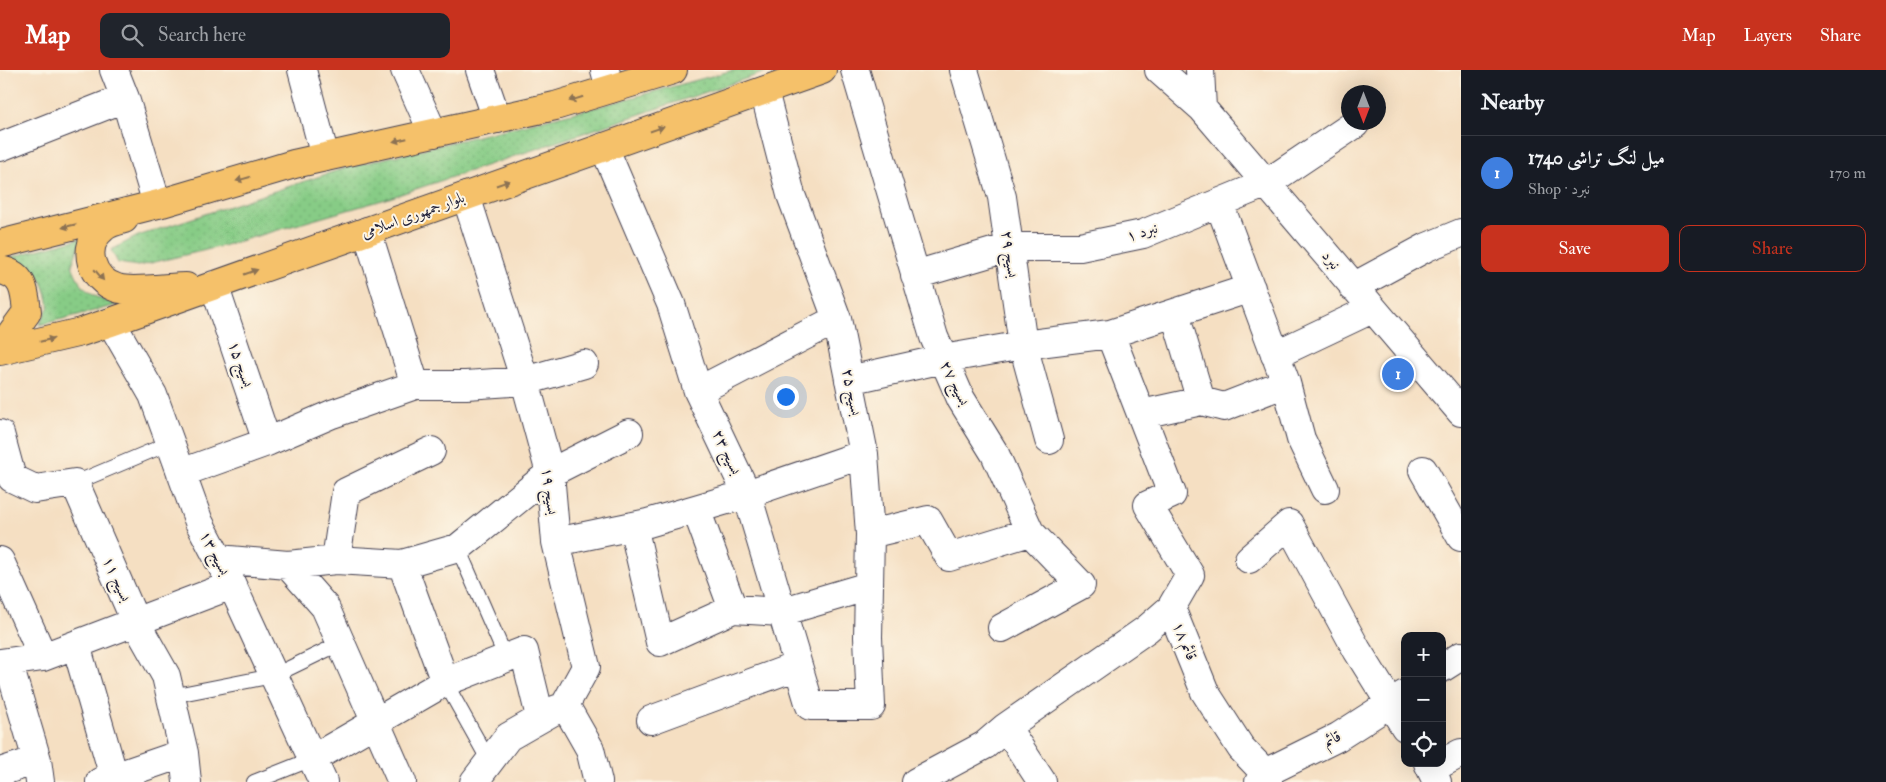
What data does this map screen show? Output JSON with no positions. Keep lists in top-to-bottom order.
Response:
{
  "streets": {
    "main road": ["بلوار جمهوری اسلامی"],
    "street": [
      "نبرد ۱",
      "بسیج ۲۹",
      "نبرد",
      "بسیج ۱۵",
      "بسیج ۲۷",
      "بسیج ۲۵",
      "بسیج ۲۳",
      "بسیج ۱۹",
      "بسیج ۱۳",
      "بسیج ۱۱",
      "قائم ۱۸",
      "قائم"
    ]
  },
  "crossings": [
    ["بلوار جمهوری اسلامی", "بسیج ۱۵"],
    ["بلوار جمهوری اسلامی", "بسیج ۲۵"],
    ["بلوار جمهوری اسلامی", "بسیج ۲۳"],
    ["بلوار جمهوری اسلامی", "بسیج ۱۹"],
    ["بلوار جمهوری اسلامی", "بسیج ۱۳"],
    ["نبرد ۱", "بسیج ۲۹"],
    ["نبرد ۱", "نبرد"],
    ["نبرد ۱", "بسیج ۲۷"],
    ["بسیج ۲۵", "بسیج ۲۳"],
    ["قائم ۱۸", "قائم"]
  ],
  "north": "bottom",
  "page": {
    "header": "Map",
    "search": "Search here",
    "nav": ["Map", "Layers", "Share"],
    "heading": "Nearby",
    "list": [
      {
        "mark": "1",
        "name": "میل لنگ تراشی 1740",
        "note": "Shop · نبرد",
        "value": "170 m"
      }
    ],
    "buttons": ["Save", "Share"],
    "pins": "1",
    "map_buttons": ["+", "−"]
  }
}
